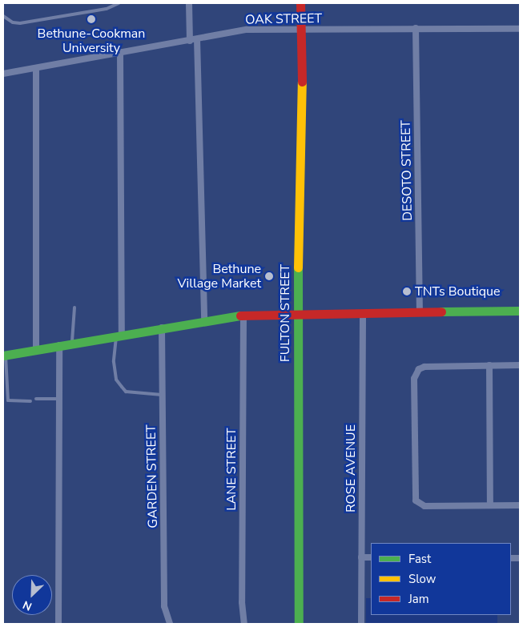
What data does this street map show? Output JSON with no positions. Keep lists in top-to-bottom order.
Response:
{
  "streets": {
    "street": [
      "OAK STREET",
      "DESOTO STREET",
      "FULTON STREET",
      "ROSE AVENUE",
      "LANE STREET",
      "GARDEN STREET"
    ]
  },
  "crossings": [
    ["OAK STREET", "DESOTO STREET"],
    ["OAK STREET", "FULTON STREET"]
  ],
  "places": ["Bethune-Cookman University", "Bethune Village Market", "TNTs Boutique"],
  "legend": ["Fast", "Slow", "Jam"],
  "north": "bottom left"
}
